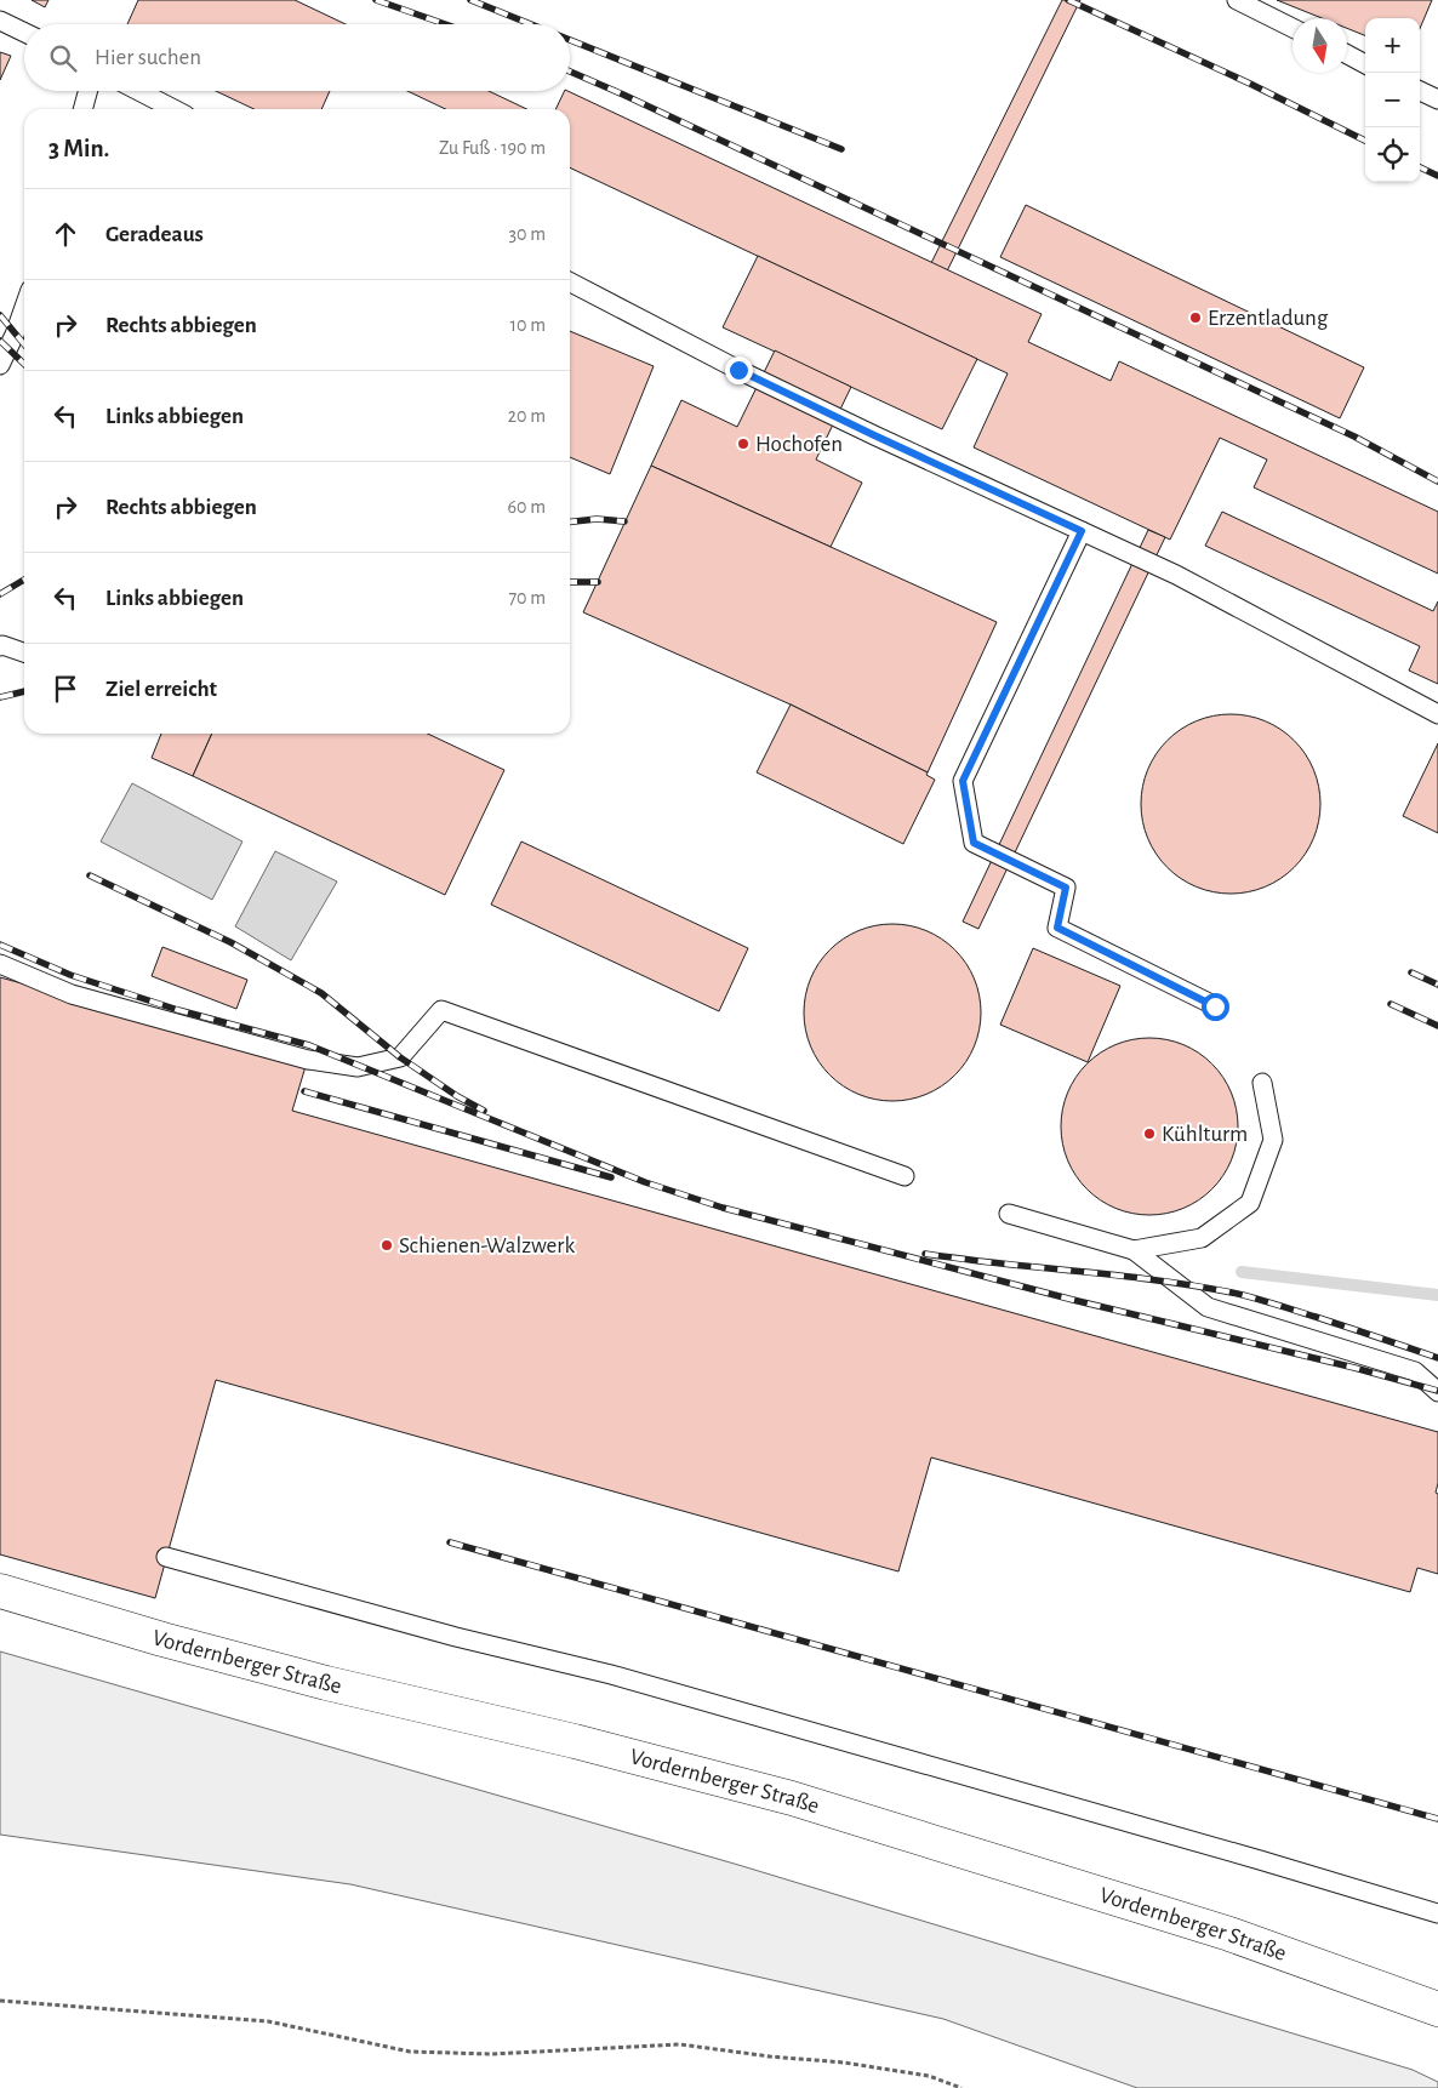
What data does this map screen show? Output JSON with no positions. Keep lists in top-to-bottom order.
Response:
{
  "streets": {
    "main road": ["Vordernberger Straße"]
  },
  "places": [
    "Erzentladung",
    "Hochofen",
    "Kühlturm",
    "Schienen-Walzwerk"
  ],
  "north": "bottom",
  "page": {
    "map_buttons": ["+", "−"],
    "search": "Hier suchen",
    "heading": ["3 Min.", "Zu Fuß · 190 m"],
    "list": [
      ["Geradeaus", "30 m"],
      ["Rechts abbiegen", "10 m"],
      ["Links abbiegen", "20 m"],
      ["Rechts abbiegen", "60 m"],
      ["Links abbiegen", "70 m"],
      "Ziel erreicht"
    ]
  }
}
